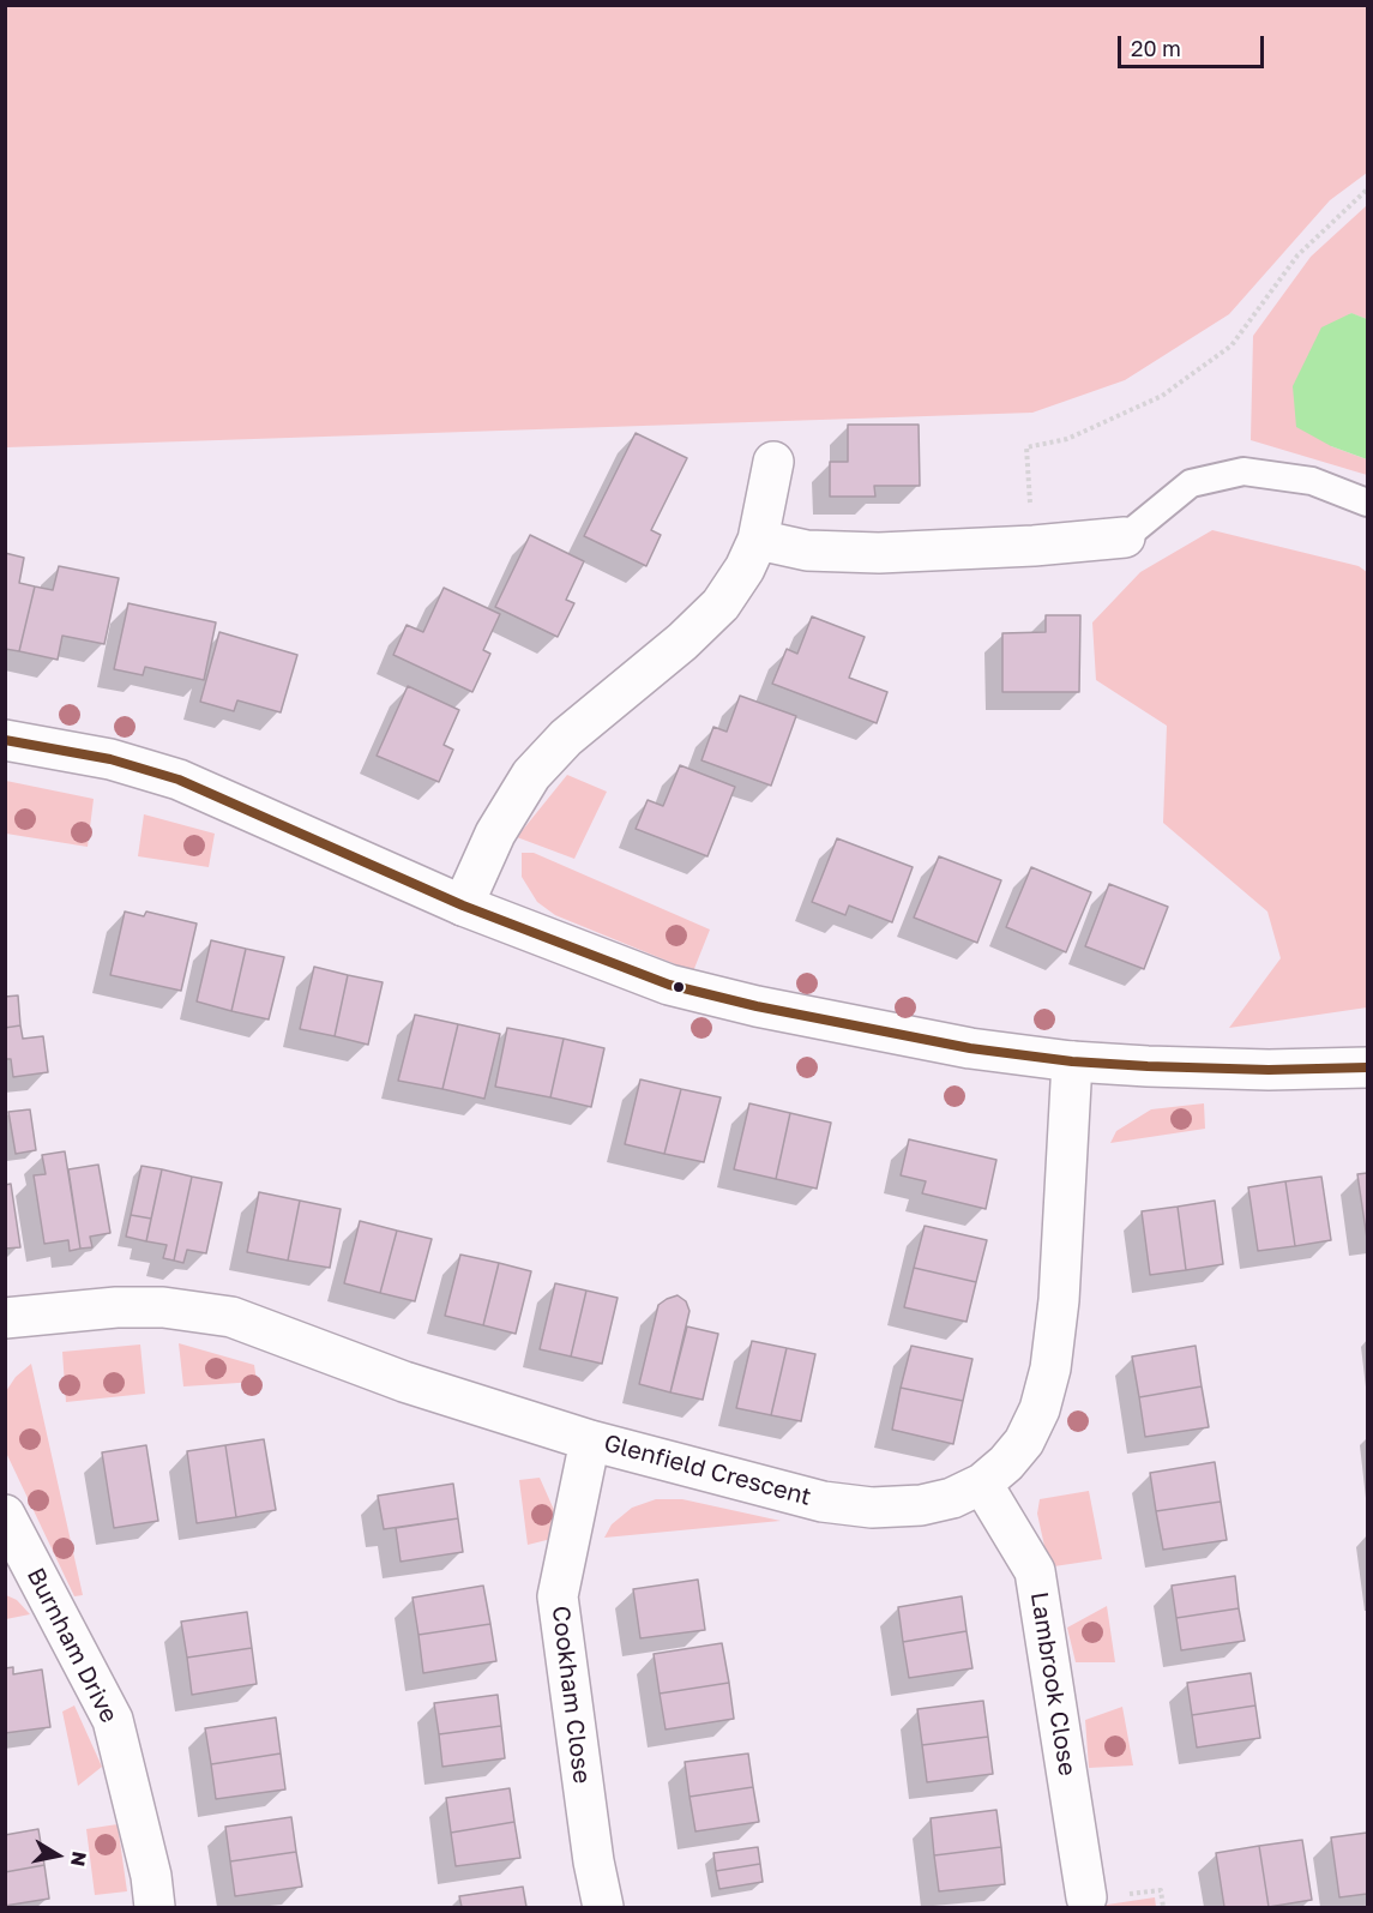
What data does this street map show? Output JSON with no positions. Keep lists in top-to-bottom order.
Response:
{
  "streets": {
    "street": [
      "Glenfield Crescent",
      "Burnham Drive",
      "Lambrook Close",
      "Cookham Close"
    ]
  },
  "crossings": [
    ["Glenfield Crescent", "Lambrook Close"],
    ["Glenfield Crescent", "Cookham Close"]
  ],
  "scale_bar": "20 m",
  "north": "right"
}
